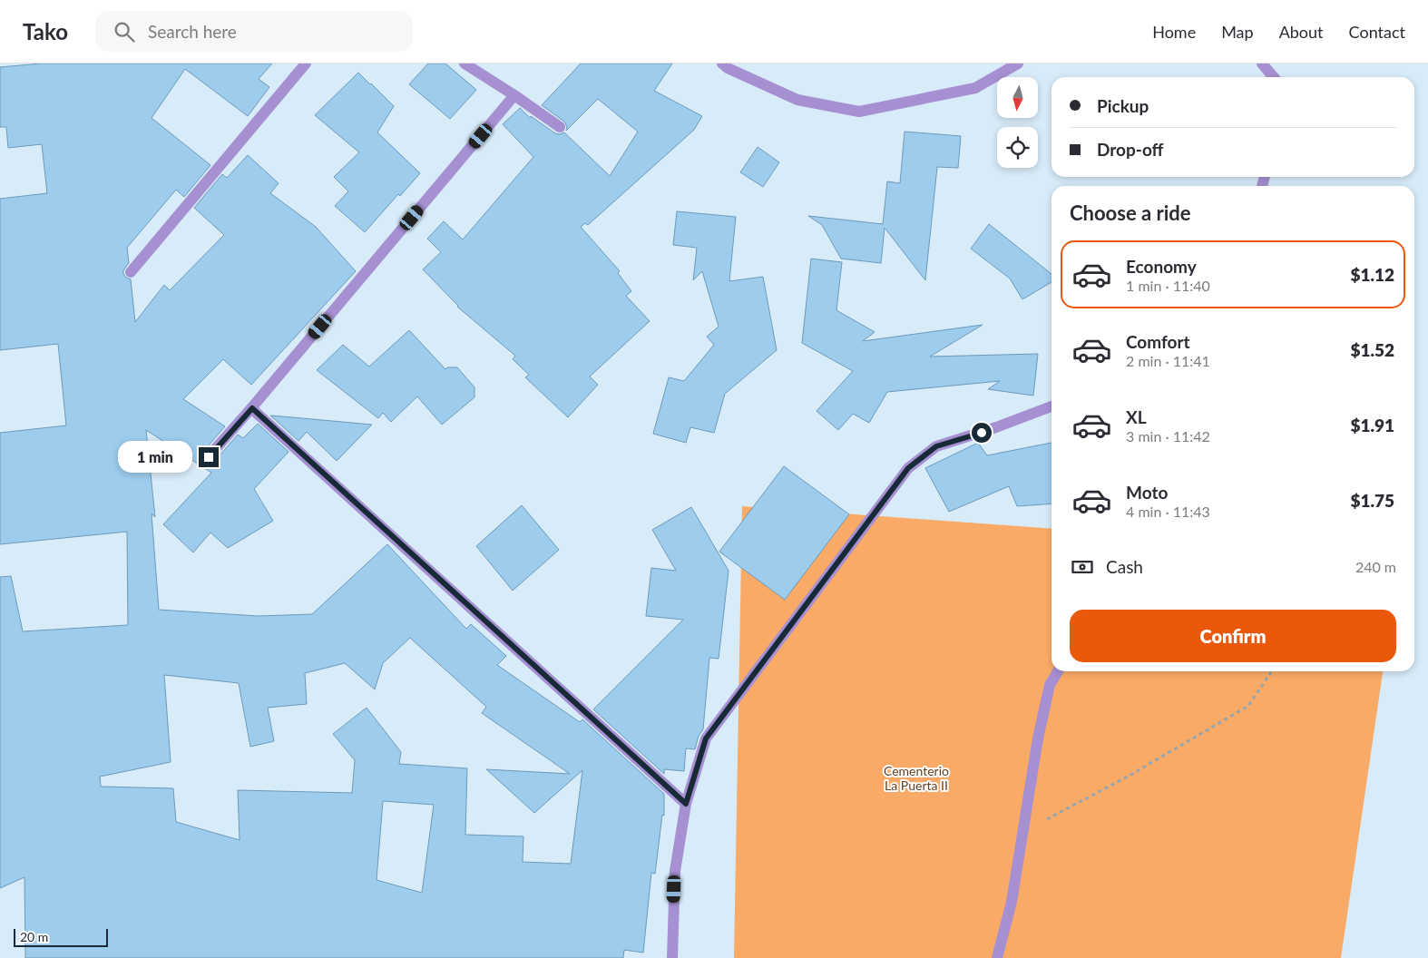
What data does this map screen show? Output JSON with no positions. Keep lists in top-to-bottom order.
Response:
{
  "parks": ["Cementerio La Puerta II"],
  "scale_bar": "20 m",
  "north": "bottom",
  "page": {
    "header": "Tako",
    "search": "Search here",
    "nav": [
      "Home",
      "Map",
      "About",
      "Contact"
    ],
    "banner": ["Pickup", "Drop-off"],
    "heading": "Choose a ride",
    "list": [
      {
        "name": "Economy",
        "note": "1 min · 11:40",
        "value": "$1.12"
      },
      {
        "name": "Comfort",
        "note": "2 min · 11:41",
        "value": "$1.52"
      },
      {
        "name": "XL",
        "note": "3 min · 11:42",
        "value": "$1.91"
      },
      {
        "name": "Moto",
        "note": "4 min · 11:43",
        "value": "$1.75"
      }
    ],
    "bubble": "1 min",
    "pay": ["Cash", "240 m"],
    "buttons": "Confirm",
    "scale": "20 m"
  }
}
